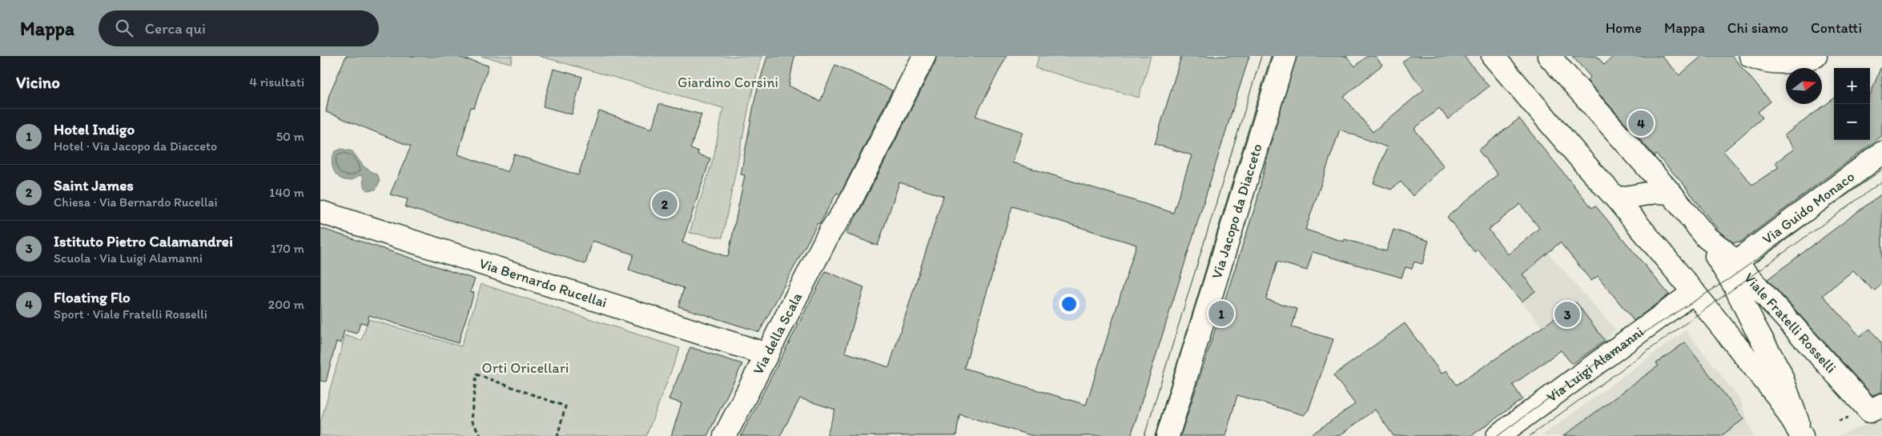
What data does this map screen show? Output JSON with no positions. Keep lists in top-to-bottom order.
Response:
{
  "streets": {
    "street": [
      "Via Guido Monaco",
      "Via Jacopo da Diacceto",
      "Via Bernardo Rucellai",
      "Viale Fratelli Rosselli",
      "Via della Scala",
      "Via Luigi Alamanni"
    ]
  },
  "crossings": [
    ["Via Guido Monaco", "Viale Fratelli Rosselli"],
    ["Via Bernardo Rucellai", "Via della Scala"]
  ],
  "parks": ["Giardino Corsini", "Orti Oricellari"],
  "north": "right",
  "page": {
    "header": "Mappa",
    "search": "Cerca qui",
    "nav": [
      "Home",
      "Mappa",
      "Chi siamo",
      "Contatti"
    ],
    "heading": ["Vicino", "4 risultati"],
    "map_buttons": ["+", "−"],
    "list": [
      {
        "mark": "1",
        "name": "Hotel Indigo",
        "note": "Hotel · Via Jacopo da Diacceto",
        "value": "50 m"
      },
      {
        "mark": "2",
        "name": "Saint James",
        "note": "Chiesa · Via Bernardo Rucellai",
        "value": "140 m"
      },
      {
        "mark": "3",
        "name": "Istituto Pietro Calamandrei",
        "note": "Scuola · Via Luigi Alamanni",
        "value": "170 m"
      },
      {
        "mark": "4",
        "name": "Floating Flo",
        "note": "Sport · Viale Fratelli Rosselli",
        "value": "200 m"
      }
    ],
    "pins": [
      "4",
      "2",
      "1",
      "3"
    ]
  }
}
